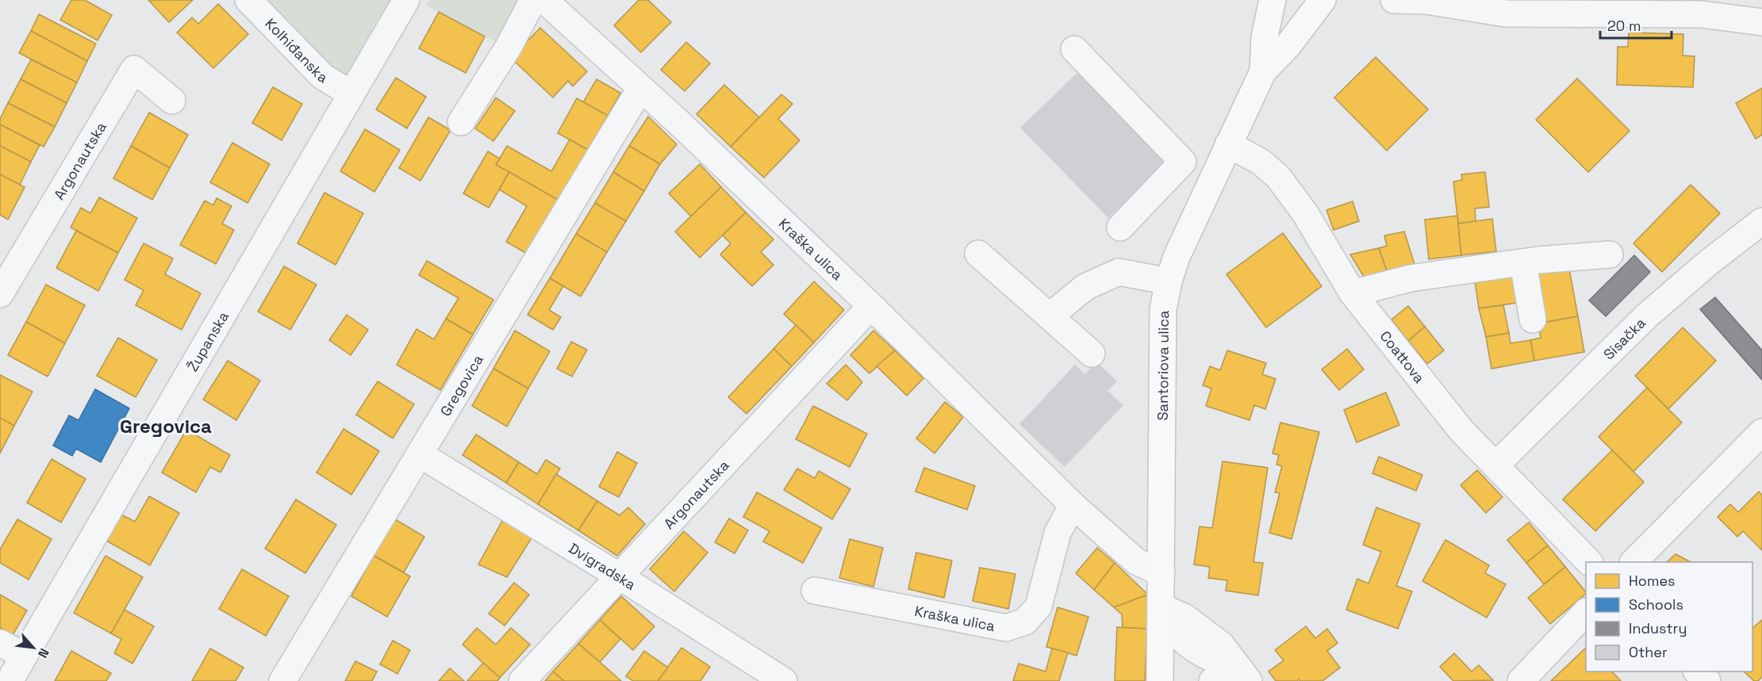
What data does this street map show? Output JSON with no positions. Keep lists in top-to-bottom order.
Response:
{
  "streets": {
    "main road": ["Santoriova ulica"],
    "street": [
      "Kolhiđanska",
      "Argonautska",
      "Kraška ulica",
      "Sisačka",
      "Županska",
      "Coattova",
      "Gregovica",
      "Dvigradska"
    ]
  },
  "crossings": [
    ["Kolhiđanska", "Županska"],
    ["Argonautska", "Kraška ulica"],
    ["Argonautska", "Dvigradska"],
    ["Kraška ulica", "Santoriova ulica"],
    ["Kraška ulica", "Gregovica"],
    ["Sisačka", "Coattova"],
    ["Coattova", "Santoriova ulica"],
    ["Gregovica", "Dvigradska"]
  ],
  "districts": ["Gregovica"],
  "legend": [
    "Homes",
    "Schools",
    "Industry",
    "Other"
  ],
  "scale_bar": "20 m",
  "north": "bottom right"
}
